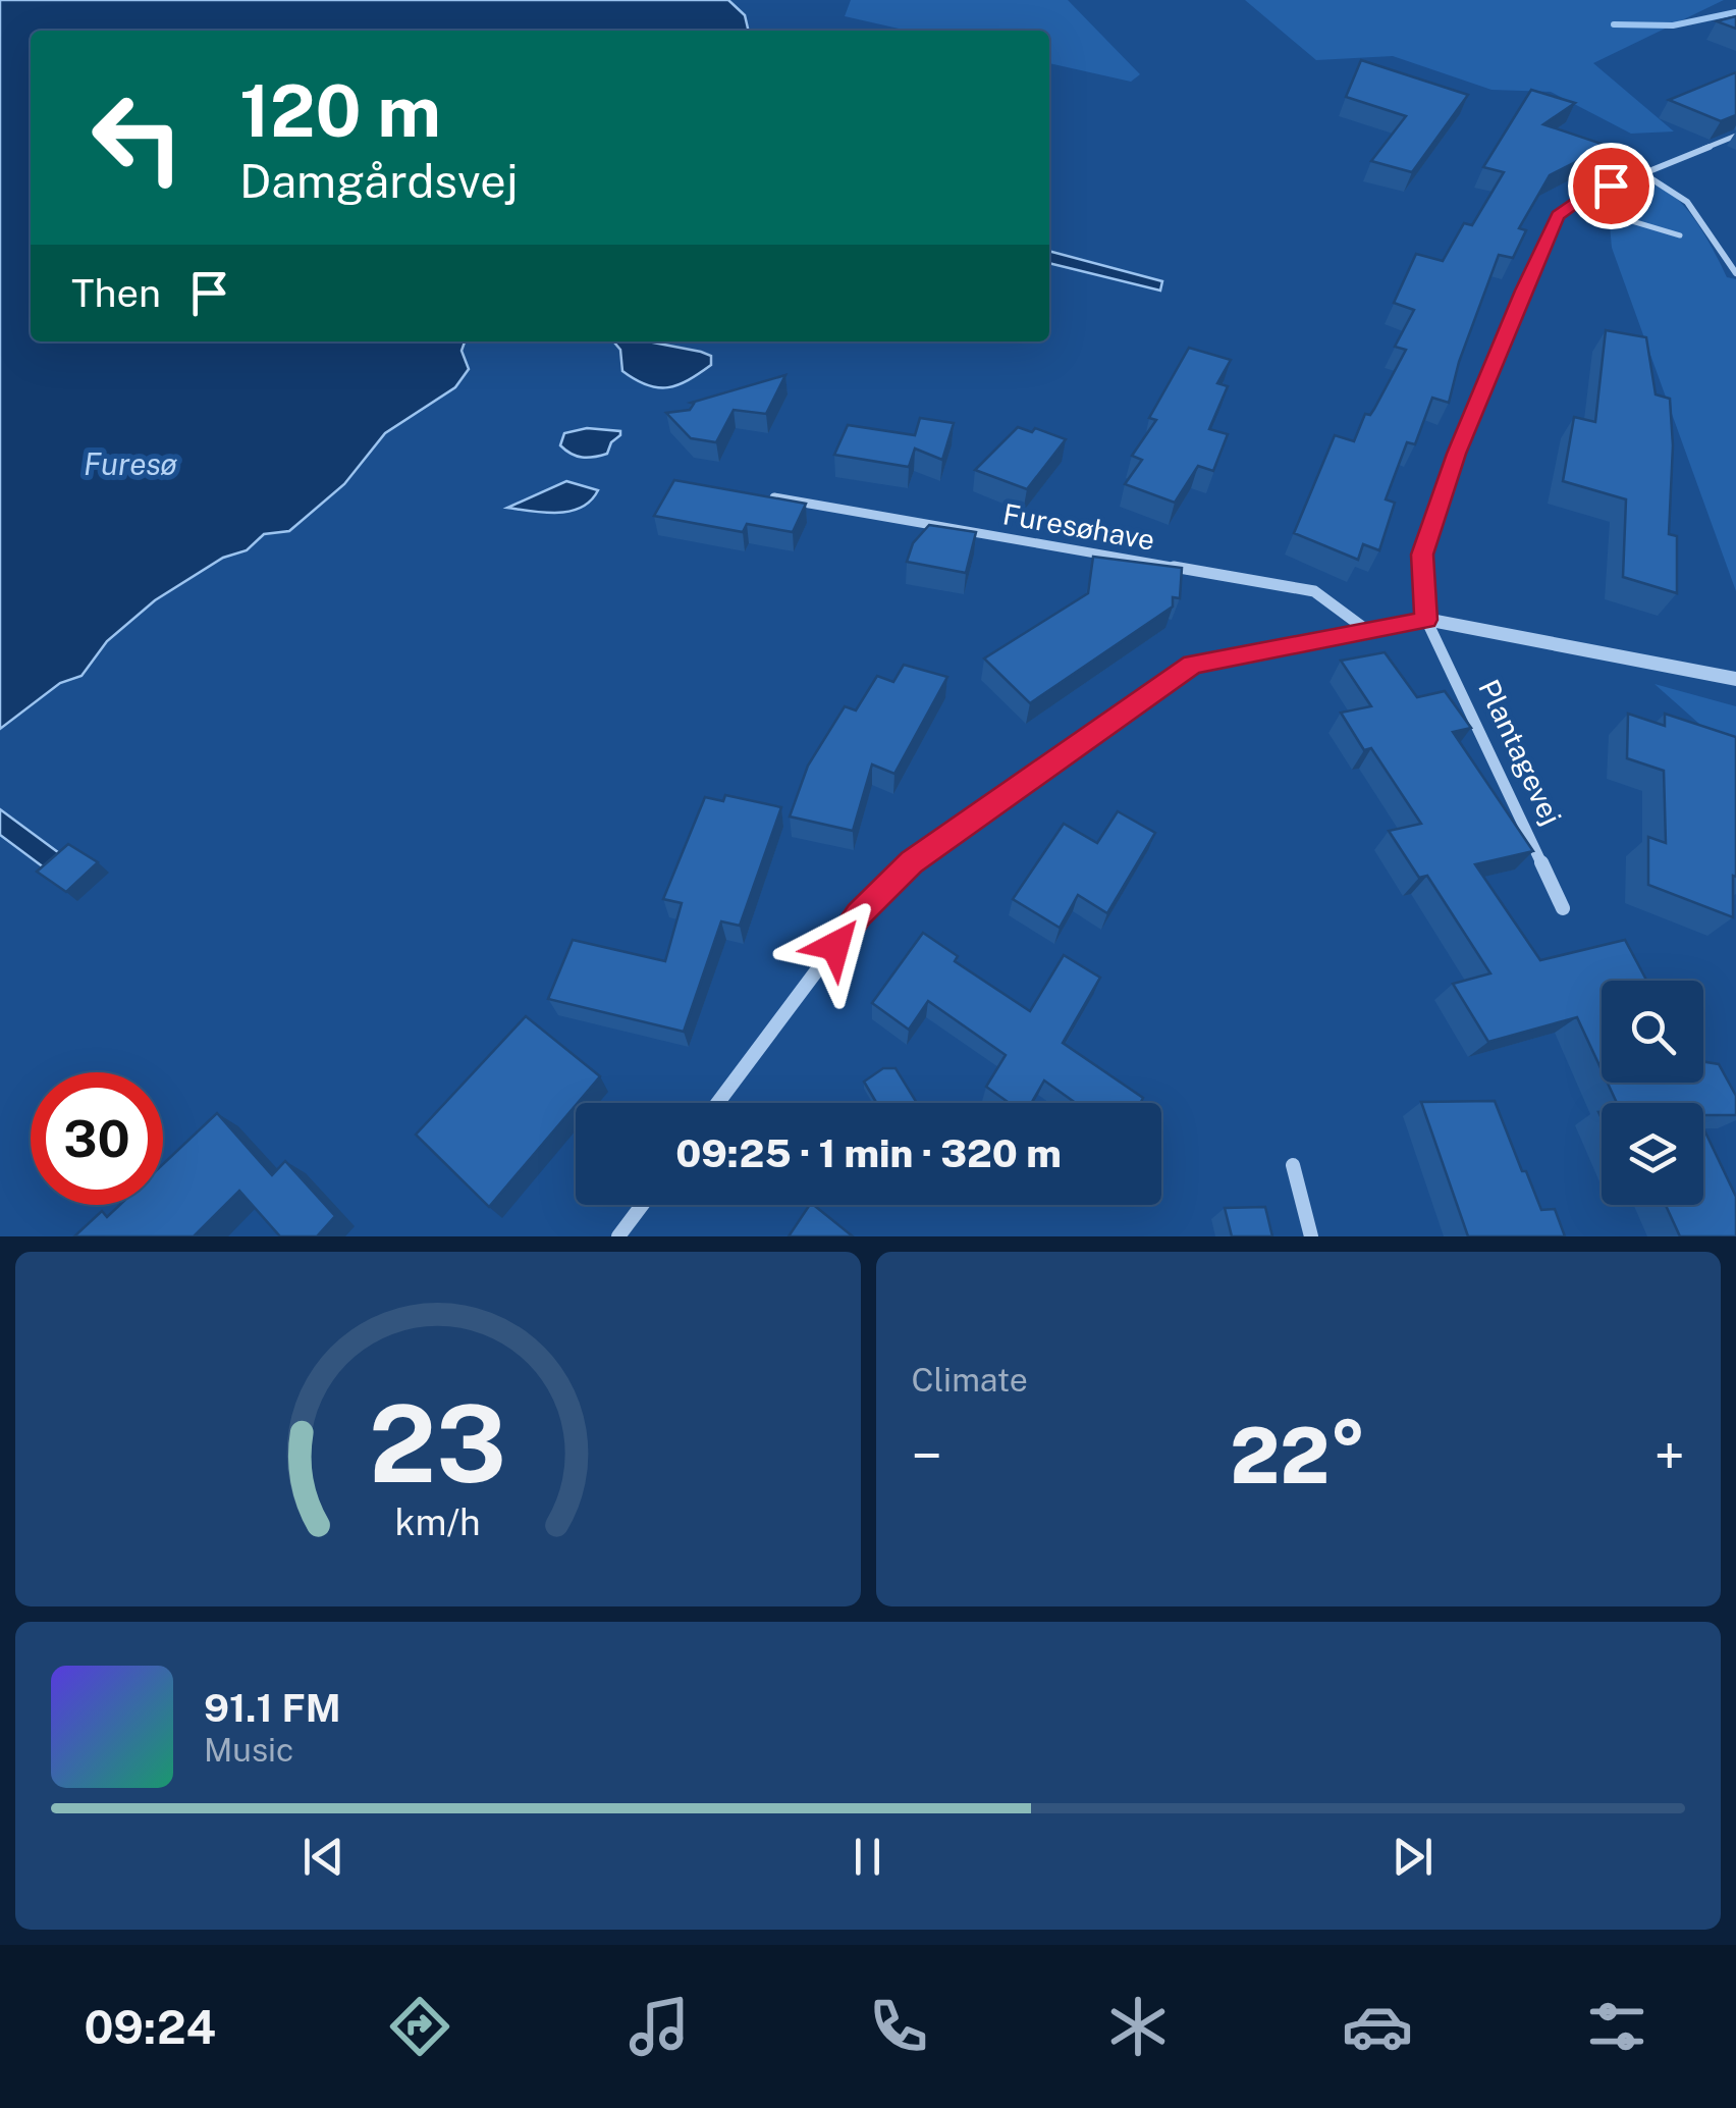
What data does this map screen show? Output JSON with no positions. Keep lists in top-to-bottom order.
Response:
{
  "streets": {
    "street": ["Furesøhave", "Plantagevej"]
  },
  "crossings": [
    ["Furesøhave", "Plantagevej"]
  ],
  "water": ["Furesø"],
  "page": {
    "turn": ["120 m", "Damgårdsvej"],
    "then": "Then",
    "limit": "30",
    "trip": "09:25 · 1 min · 320 m",
    "tile": "Climate",
    "heat": ["−", "22°", "+"],
    "song": ["91.1 FM", "Music"],
    "tabs": "09:24",
    "gauge": ["23", "km/h"]
  }
}
